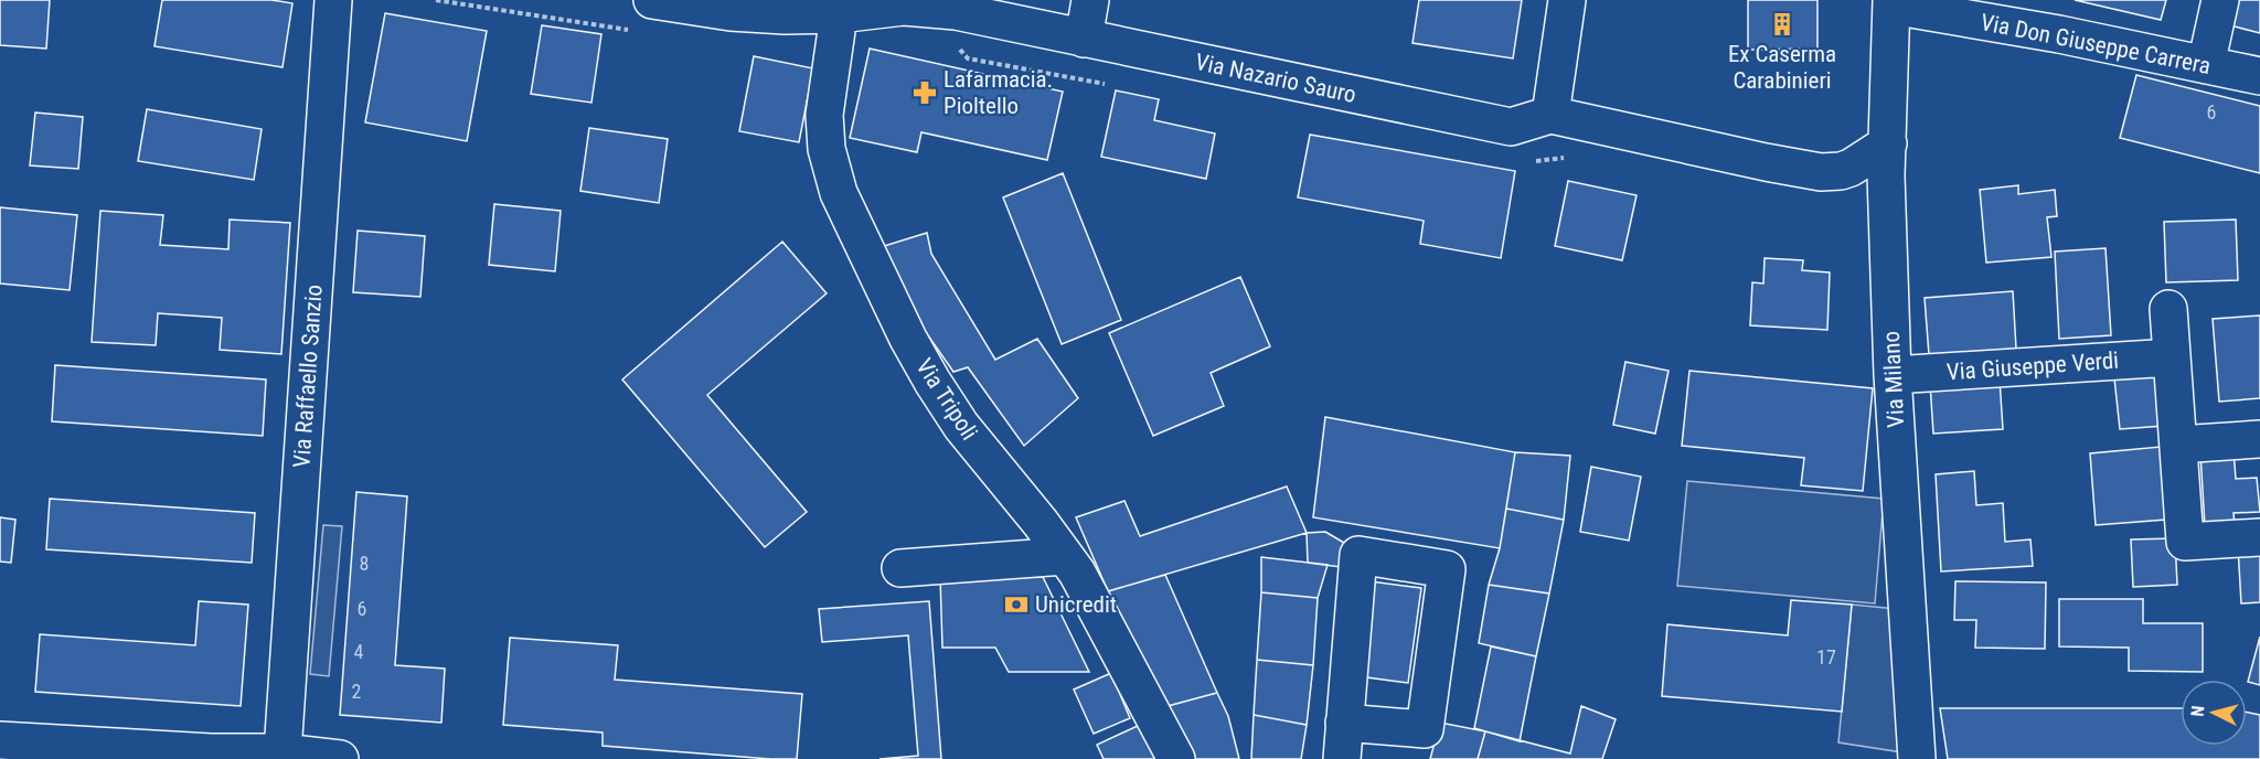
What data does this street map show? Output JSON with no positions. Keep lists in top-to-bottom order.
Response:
{
  "streets": {
    "street": [
      "Via Don Giuseppe Carrera",
      "Via Nazario Sauro",
      "Via Giuseppe Verdi",
      "Via Raffaello Sanzio",
      "Via Milano",
      "Via Tripoli"
    ]
  },
  "crossings": [
    ["Via Don Giuseppe Carrera", "Via Milano"],
    ["Via Nazario Sauro", "Via Milano"],
    ["Via Nazario Sauro", "Via Tripoli"],
    ["Via Giuseppe Verdi", "Via Milano"]
  ],
  "places": {
    "building": ["Ex Caserma Carabinieri"],
    "pharmacy": ["Lafarmacia. Pioltello"],
    "bank": ["Unicredit"]
  },
  "house_numbers": [
    "6",
    "8",
    "6",
    "4",
    "17",
    "2"
  ],
  "north": "left"
}
